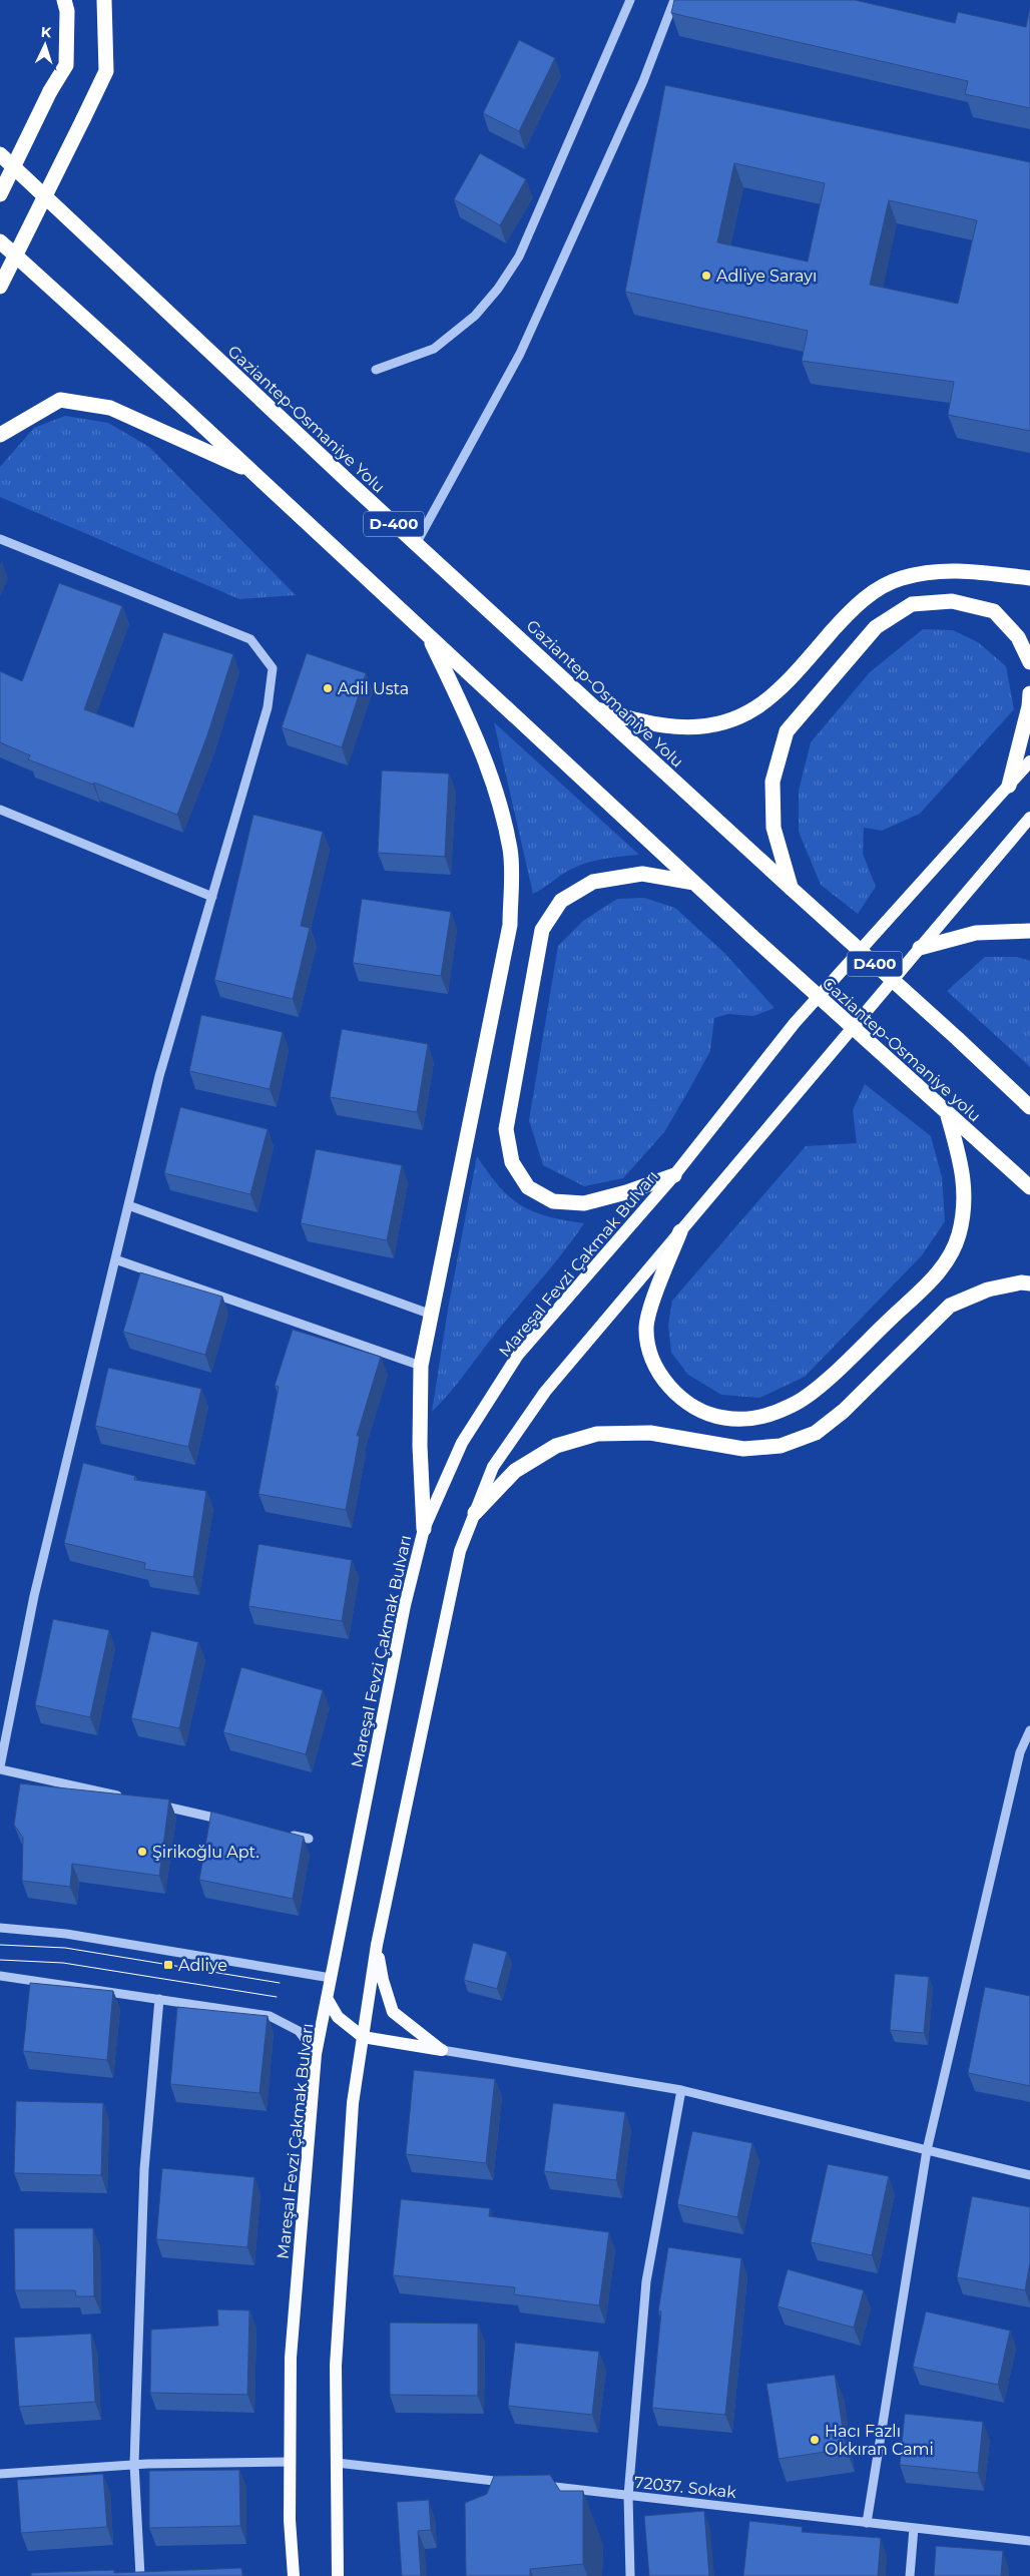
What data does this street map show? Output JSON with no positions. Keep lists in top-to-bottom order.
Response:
{
  "streets": {
    "highway": [
      "Gaziantep-Osmaniye Yolu",
      "D-400",
      "D400",
      "Gaziantep-Osmaniye yolu"
    ],
    "main road": ["Mareşal Fevzi Çakmak Bulvarı"],
    "street": ["72037. Sokak"]
  },
  "crossings": [
    ["Gaziantep-Osmaniye Yolu", "D400"]
  ],
  "places": {
    "other": [
      "Adliye Sarayı",
      "Adil Usta",
      "Şirikoğlu Apt.",
      "Hacı Fazlı Okkıran Cami"
    ],
    "transit": ["Adliye"]
  },
  "north": "top"
}
